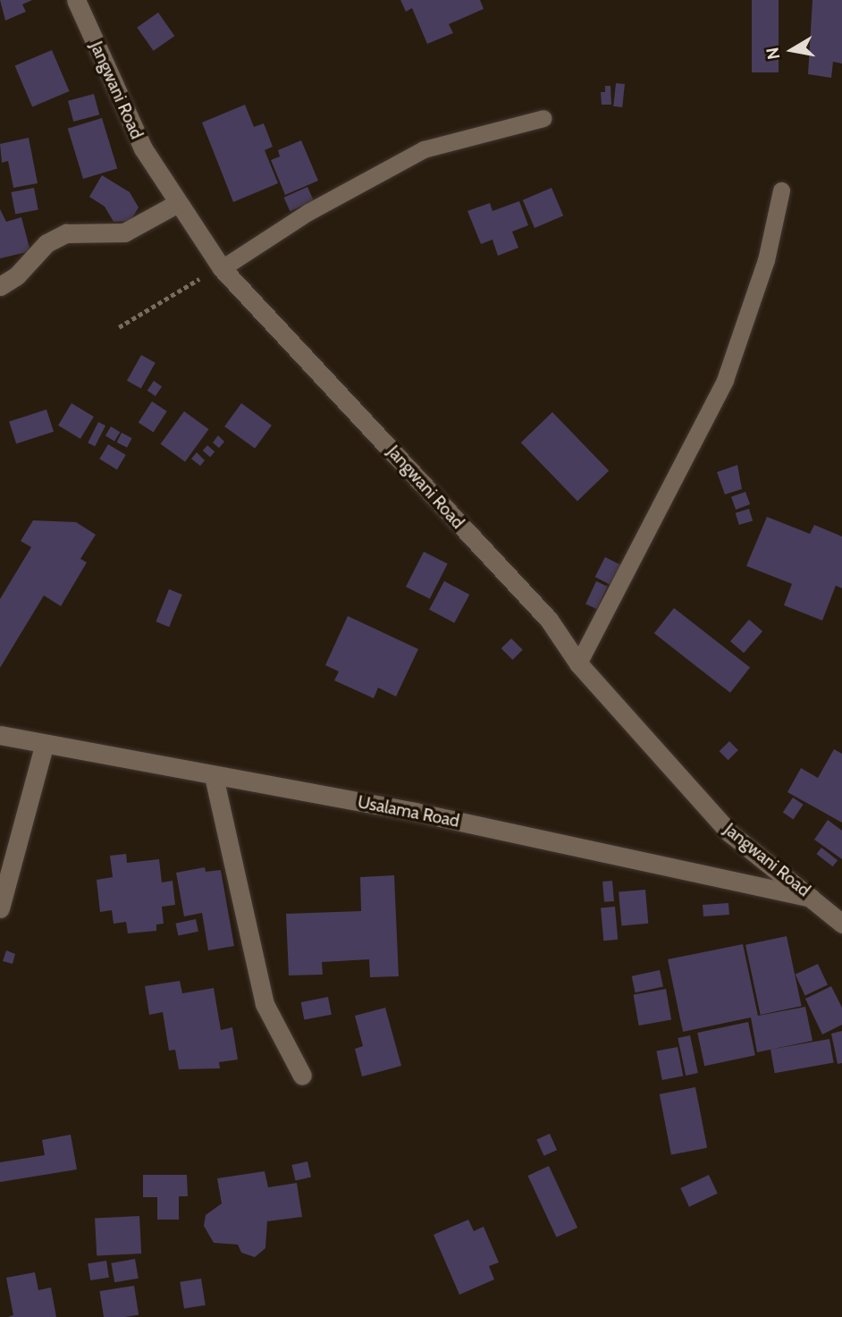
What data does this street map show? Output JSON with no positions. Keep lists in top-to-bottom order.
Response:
{
  "streets": {
    "street": ["Jangwani Road", "Usalama Road"]
  },
  "crossings": [
    ["Jangwani Road", "Usalama Road"]
  ],
  "north": "left"
}
